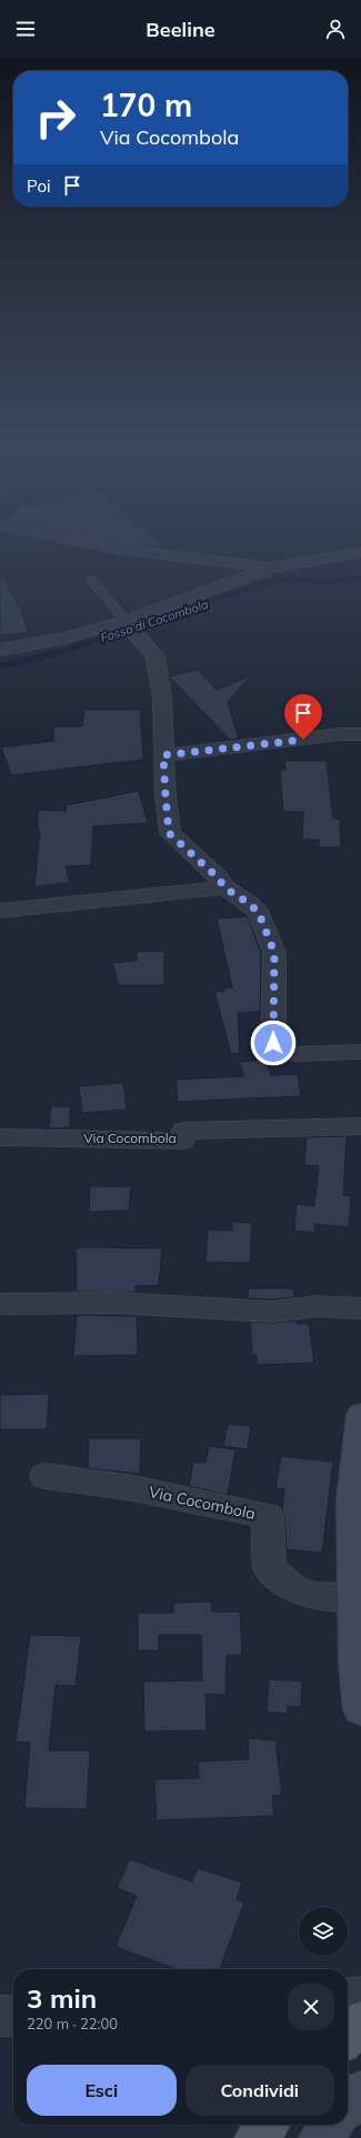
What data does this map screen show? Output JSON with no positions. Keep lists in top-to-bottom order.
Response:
{
  "streets": {
    "street": ["Via Cocombola"]
  },
  "water": ["Fosso di Cocombola"],
  "page": {
    "header": "Beeline",
    "turn": ["170 m", "Via Cocombola"],
    "then": "Poi",
    "heading": ["3 min", "220 m · 22:00"],
    "buttons": ["Esci", "Condividi"]
  }
}
